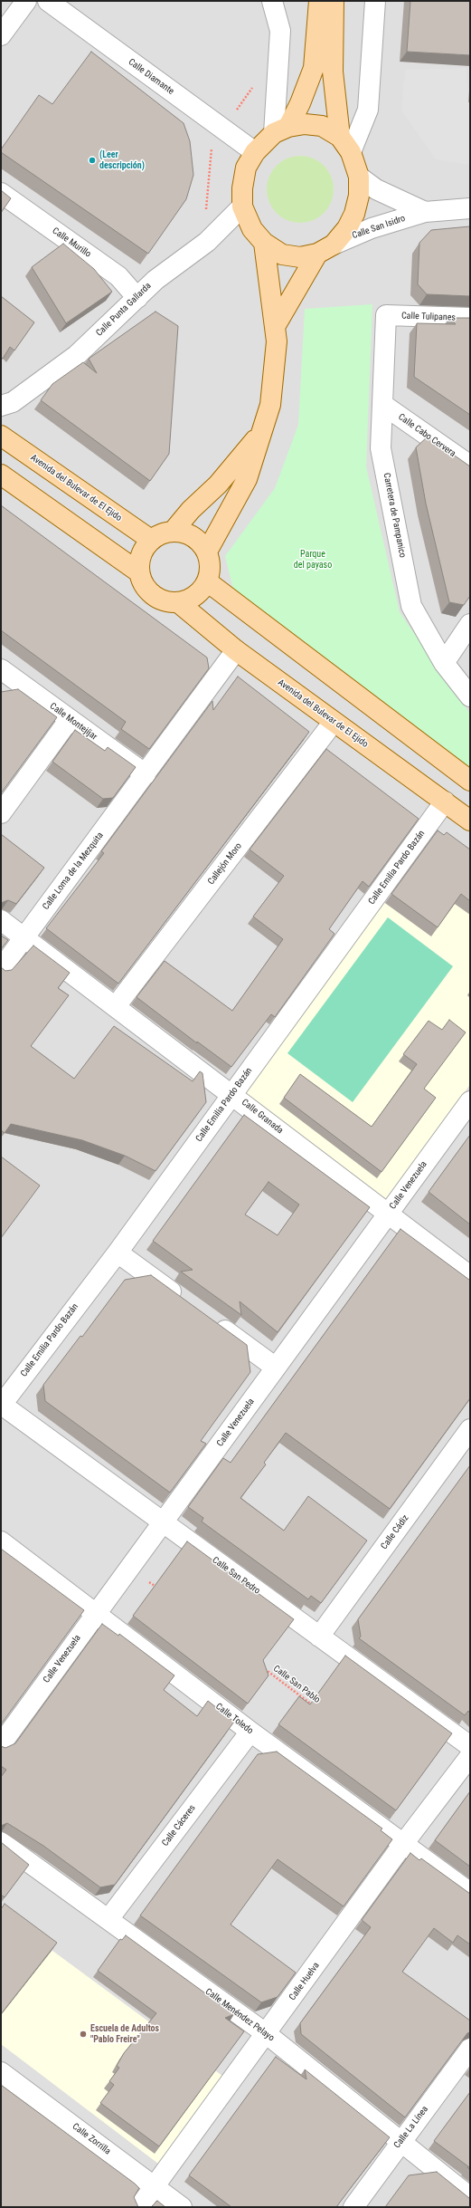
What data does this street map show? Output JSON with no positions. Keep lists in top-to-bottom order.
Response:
{
  "streets": {
    "main road": ["Avenida del Bulevar de El Ejido"],
    "street": [
      "Calle Diamante",
      "Calle San Isidro",
      "Calle Murillo",
      "Calle Punta Gallarda",
      "Calle Tulipanes",
      "Calle Cabo Cervera",
      "Carretera de Pampanico",
      "Calle Montejíjar",
      "Callejón Moro",
      "Calle Emilia Pardo Bazán",
      "Calle Loma de la Mezquita",
      "Calle Granada",
      "Calle Venezuela",
      "Calle Cádiz",
      "Calle San Pedro",
      "Calle Toledo",
      "Calle Cáceres",
      "Calle Huelva",
      "Calle Menéndez Pelayo",
      "Calle La Línea",
      "Calle Zorrilla"
    ],
    "path": ["Calle San Pablo"]
  },
  "crossings": [
    ["Calle Diamante", "Calle San Isidro"],
    ["Calle Diamante", "Calle Punta Gallarda"],
    ["Calle San Isidro", "Calle Punta Gallarda"],
    ["Calle Murillo", "Calle Punta Gallarda"],
    ["Calle Tulipanes", "Carretera de Pampanico"],
    ["Calle Cabo Cervera", "Carretera de Pampanico"],
    ["Avenida del Bulevar de El Ejido", "Callejón Moro"],
    ["Avenida del Bulevar de El Ejido", "Calle Emilia Pardo Bazán"],
    ["Avenida del Bulevar de El Ejido", "Calle Loma de la Mezquita"],
    ["Calle Montejíjar", "Calle Loma de la Mezquita"],
    ["Callejón Moro", "Calle Granada"],
    ["Calle Emilia Pardo Bazán", "Calle Granada"],
    ["Calle Emilia Pardo Bazán", "Calle San Pedro"],
    ["Calle Loma de la Mezquita", "Calle Granada"],
    ["Calle Granada", "Calle Venezuela"],
    ["Calle Venezuela", "Calle San Pedro"],
    ["Calle Venezuela", "Calle Toledo"],
    ["Calle Cádiz", "Calle San Pedro"],
    ["Calle Toledo", "Calle Cáceres"],
    ["Calle Toledo", "Calle Huelva"],
    ["Calle Cáceres", "Calle Menéndez Pelayo"],
    ["Calle Huelva", "Calle Menéndez Pelayo"],
    ["Calle Huelva", "Calle Zorrilla"],
    ["Calle Menéndez Pelayo", "Calle La Línea"]
  ],
  "parks": ["Parque del payaso"],
  "places": ["(Leer descripción)", "Escuela de Adultos \"Pablo Freire\""]
}
